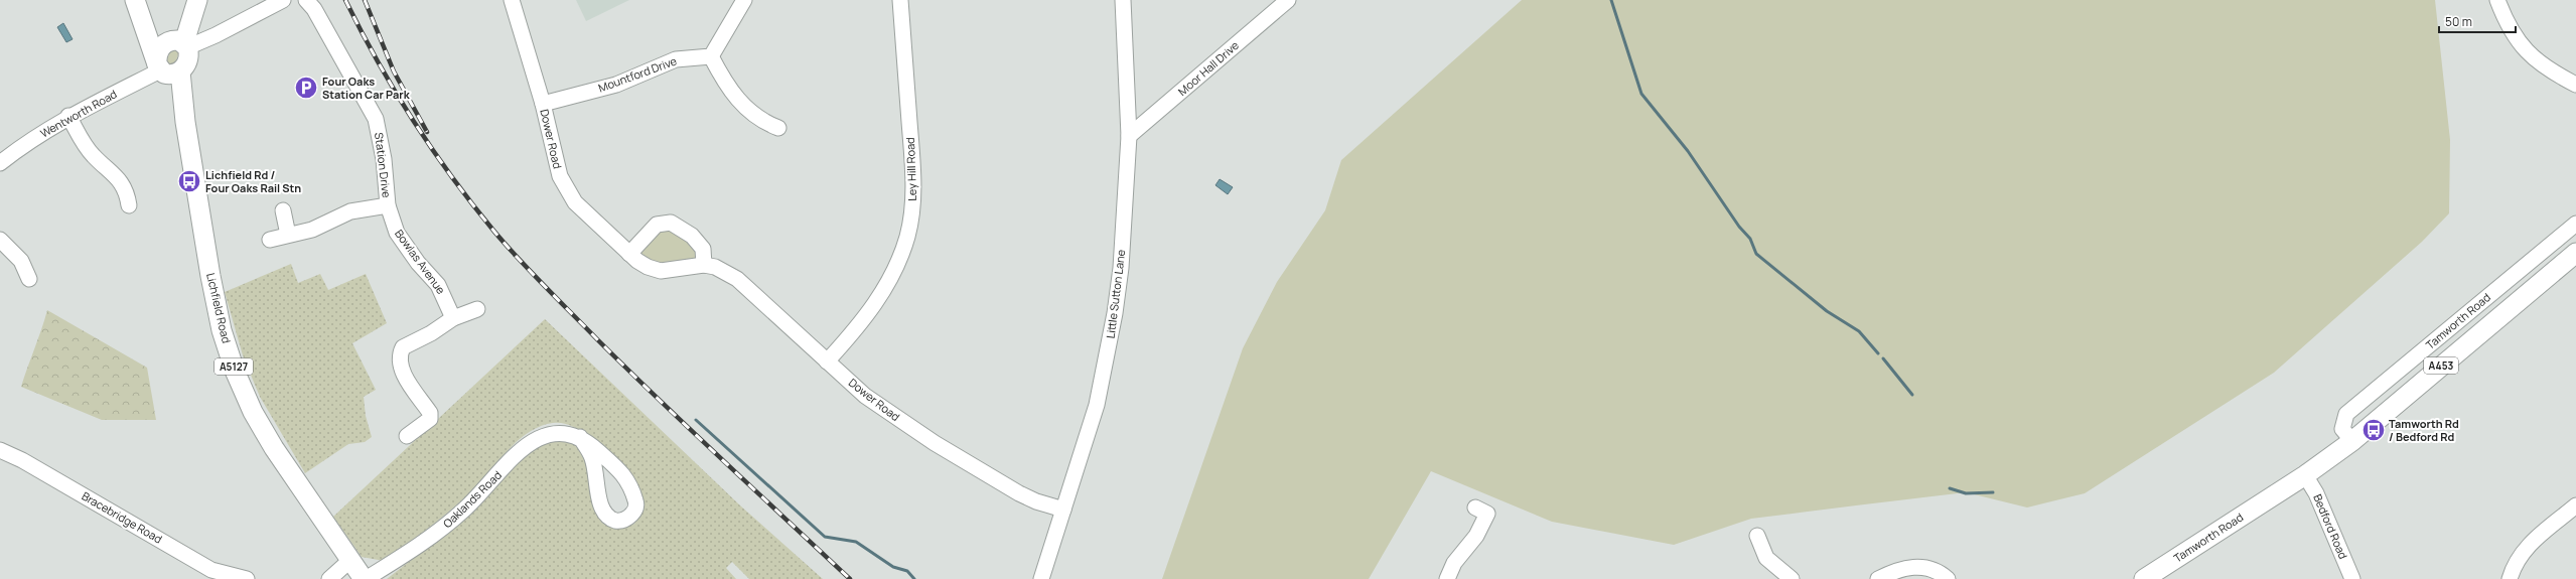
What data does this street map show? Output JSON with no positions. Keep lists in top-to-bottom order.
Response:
{
  "streets": {
    "main road": [
      "Lichfield Road",
      "Tamworth Road",
      "A453",
      "A5127"
    ],
    "street": [
      "Moor Hall Drive",
      "Mountford Drive",
      "Wentworth Road",
      "Dower Road",
      "Station Drive",
      "Ley Hill Road",
      "Bowlas Avenue",
      "Little Sutton Lane",
      "Oaklands Road",
      "Bracebridge Road",
      "Bedford Road"
    ]
  },
  "crossings": [
    ["Moor Hall Drive", "Little Sutton Lane"],
    ["Mountford Drive", "Dower Road"],
    ["Wentworth Road", "Lichfield Road"],
    ["Dower Road", "Ley Hill Road"],
    ["Dower Road", "Little Sutton Lane"],
    ["Station Drive", "Bowlas Avenue"],
    ["Lichfield Road", "Oaklands Road"],
    ["Tamworth Road", "Bedford Road"]
  ],
  "places": {
    "parking": ["Four Oaks Station Car Park"],
    "bus stop": ["Lichfield Rd / Four Oaks Rail Stn", "Tamworth Rd / Bedford Rd"]
  },
  "scale_bar": "50 m"
}
